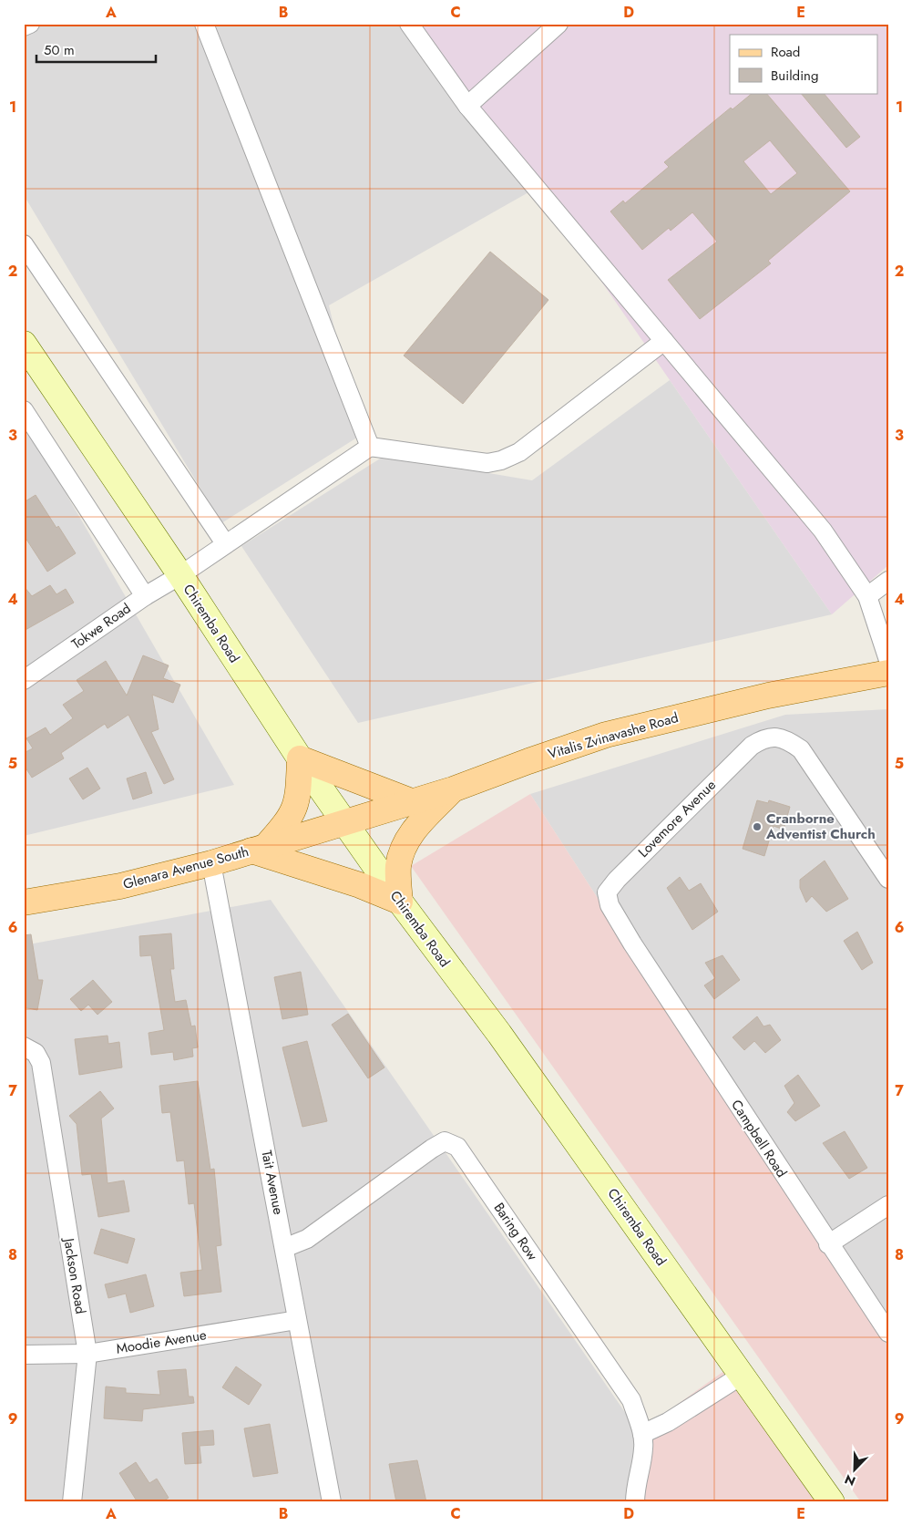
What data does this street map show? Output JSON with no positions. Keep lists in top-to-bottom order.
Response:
{
  "streets": {
    "main road": ["Chiremba Road", "Vitalis Zvinavashe Road", "Glenara Avenue South"],
    "street": [
      "Tokwe Road",
      "Lovemore Avenue",
      "Campbell Road",
      "Tait Avenue",
      "Baring Row",
      "Jackson Road",
      "Moodie Avenue"
    ]
  },
  "crossings": [
    ["Chiremba Road", "Tokwe Road"],
    ["Chiremba Road", "Vitalis Zvinavashe Road"],
    ["Chiremba Road", "Glenara Avenue South"],
    ["Vitalis Zvinavashe Road", "Glenara Avenue South"],
    ["Lovemore Avenue", "Campbell Road"],
    ["Glenara Avenue South", "Tait Avenue"],
    ["Tait Avenue", "Baring Row"],
    ["Tait Avenue", "Moodie Avenue"],
    ["Jackson Road", "Moodie Avenue"]
  ],
  "places": ["Cranborne Adventist Church"],
  "legend": ["Road", "Building"],
  "scale_bar": "50 m",
  "north": "bottom left",
  "grid": {
    "columns": [
      "A",
      "B",
      "C",
      "D",
      "E"
    ],
    "rows": [
      "1",
      "2",
      "3",
      "4",
      "5",
      "6",
      "7",
      "8",
      "9"
    ]
  }
}
